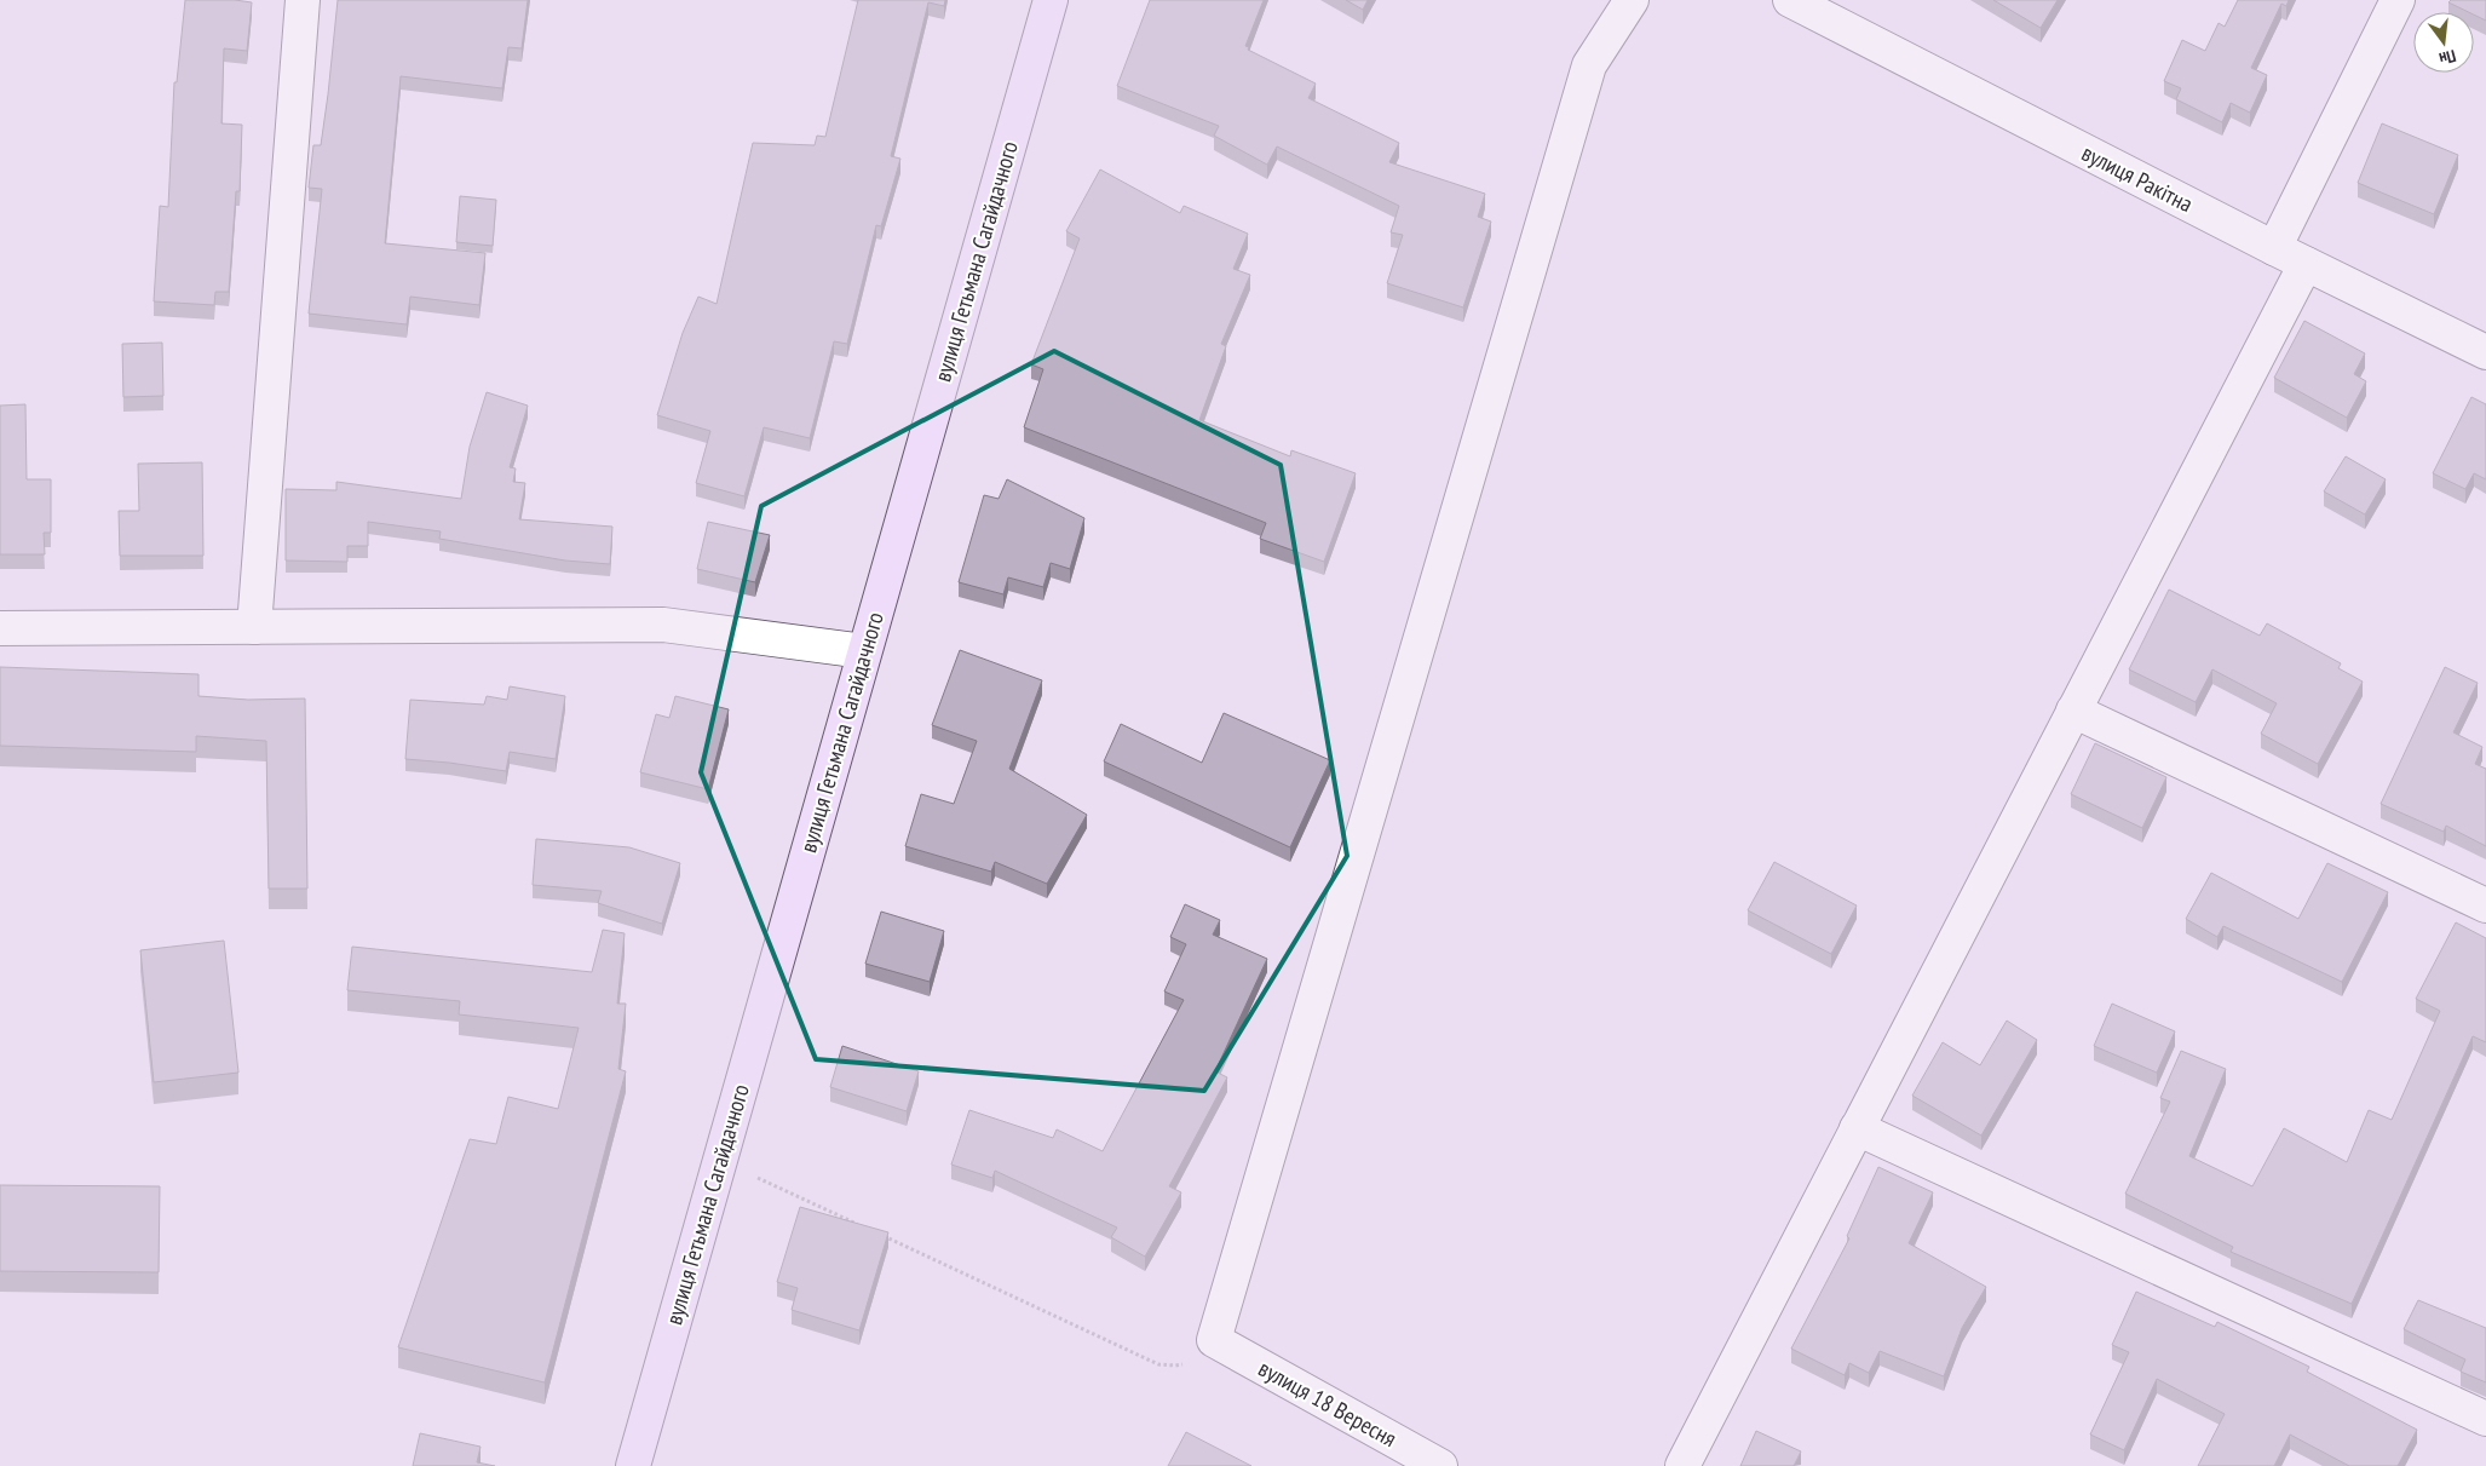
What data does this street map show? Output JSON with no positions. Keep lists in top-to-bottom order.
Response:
{
  "streets": {
    "main road": ["вулиця Гетьмана Сагайдачного"],
    "street": ["вулиця Ракітна", "вулиця 18 Вересня"]
  },
  "north": "bottom"
}
